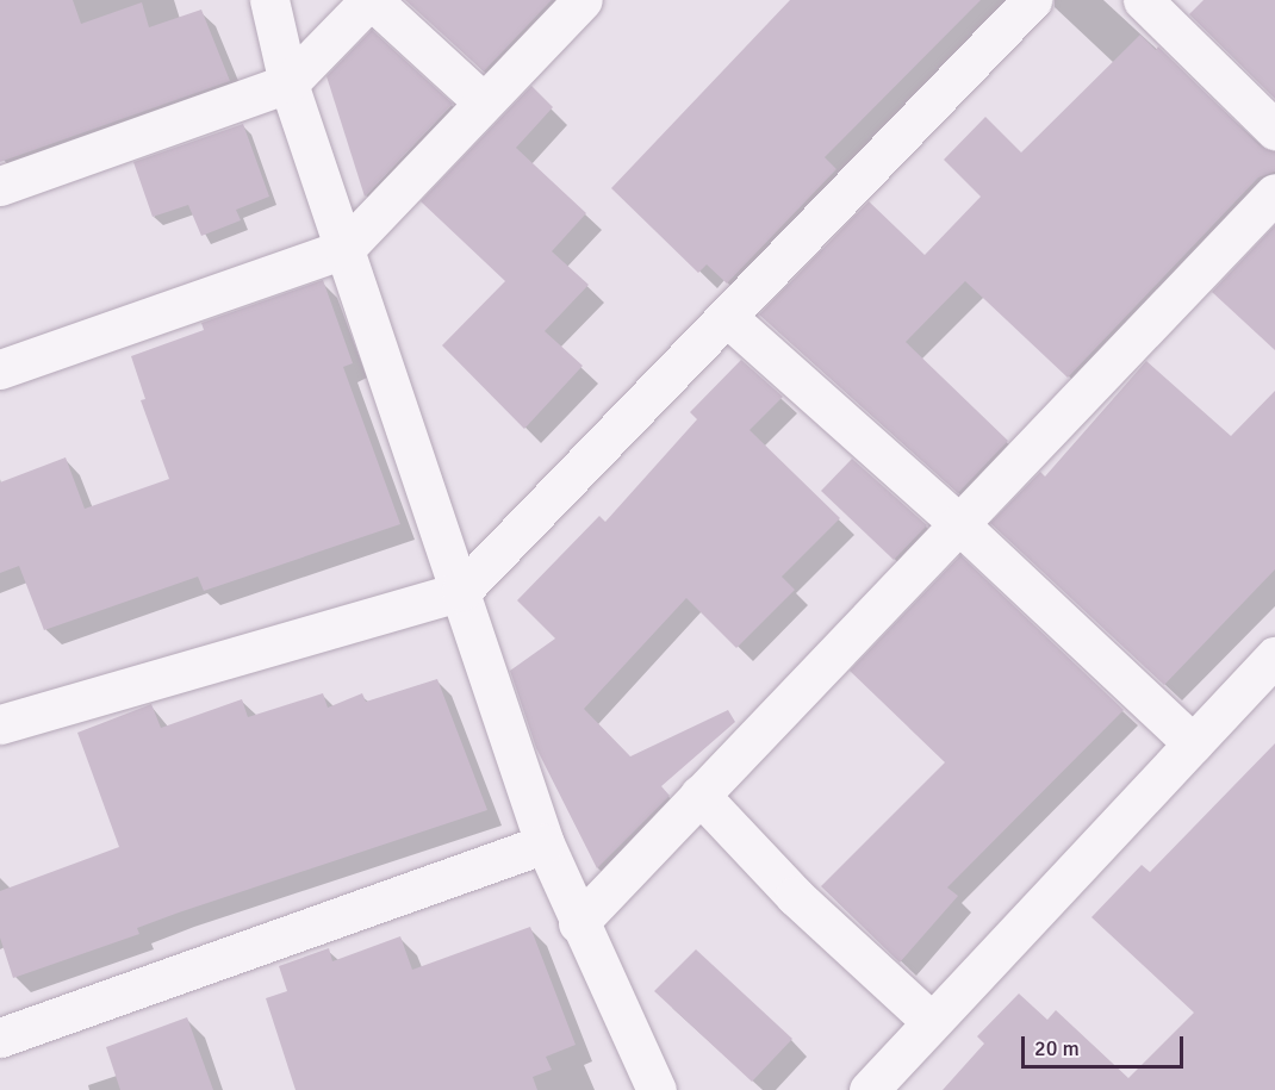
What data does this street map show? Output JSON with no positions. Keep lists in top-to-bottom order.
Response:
{
  "scale_bar": "20 m"
}
